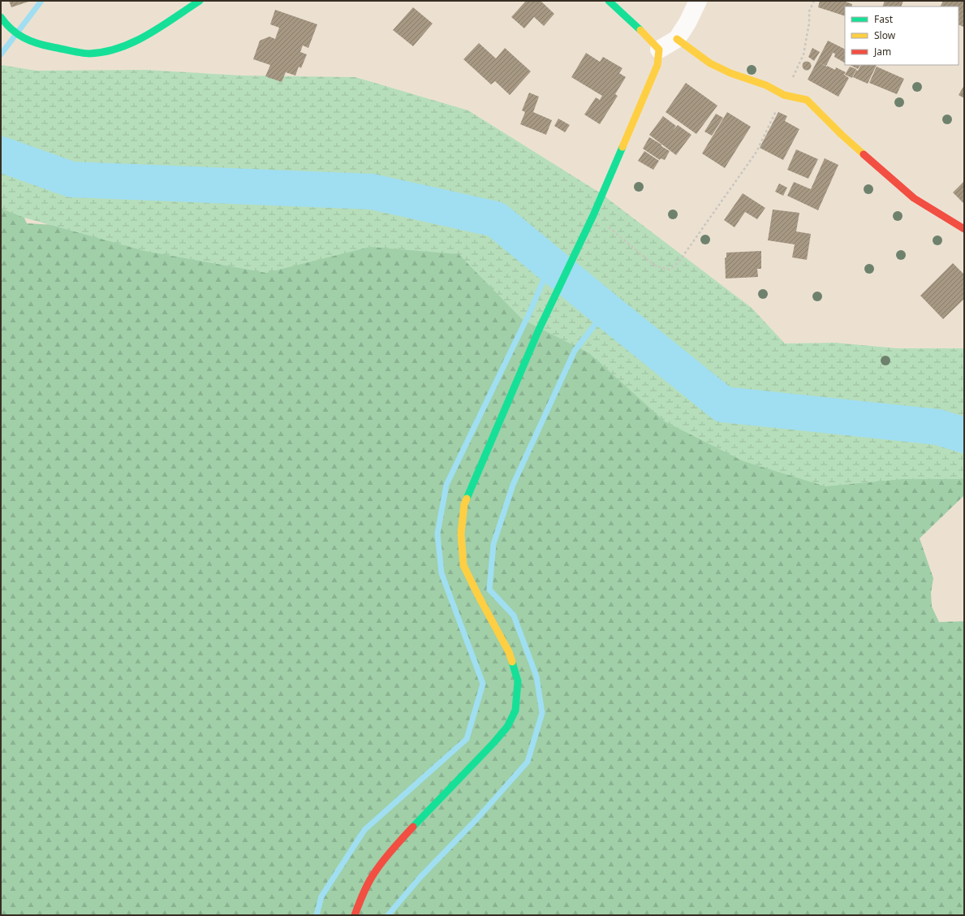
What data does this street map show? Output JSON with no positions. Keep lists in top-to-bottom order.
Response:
{
  "legend": ["Fast", "Slow", "Jam"]
}
